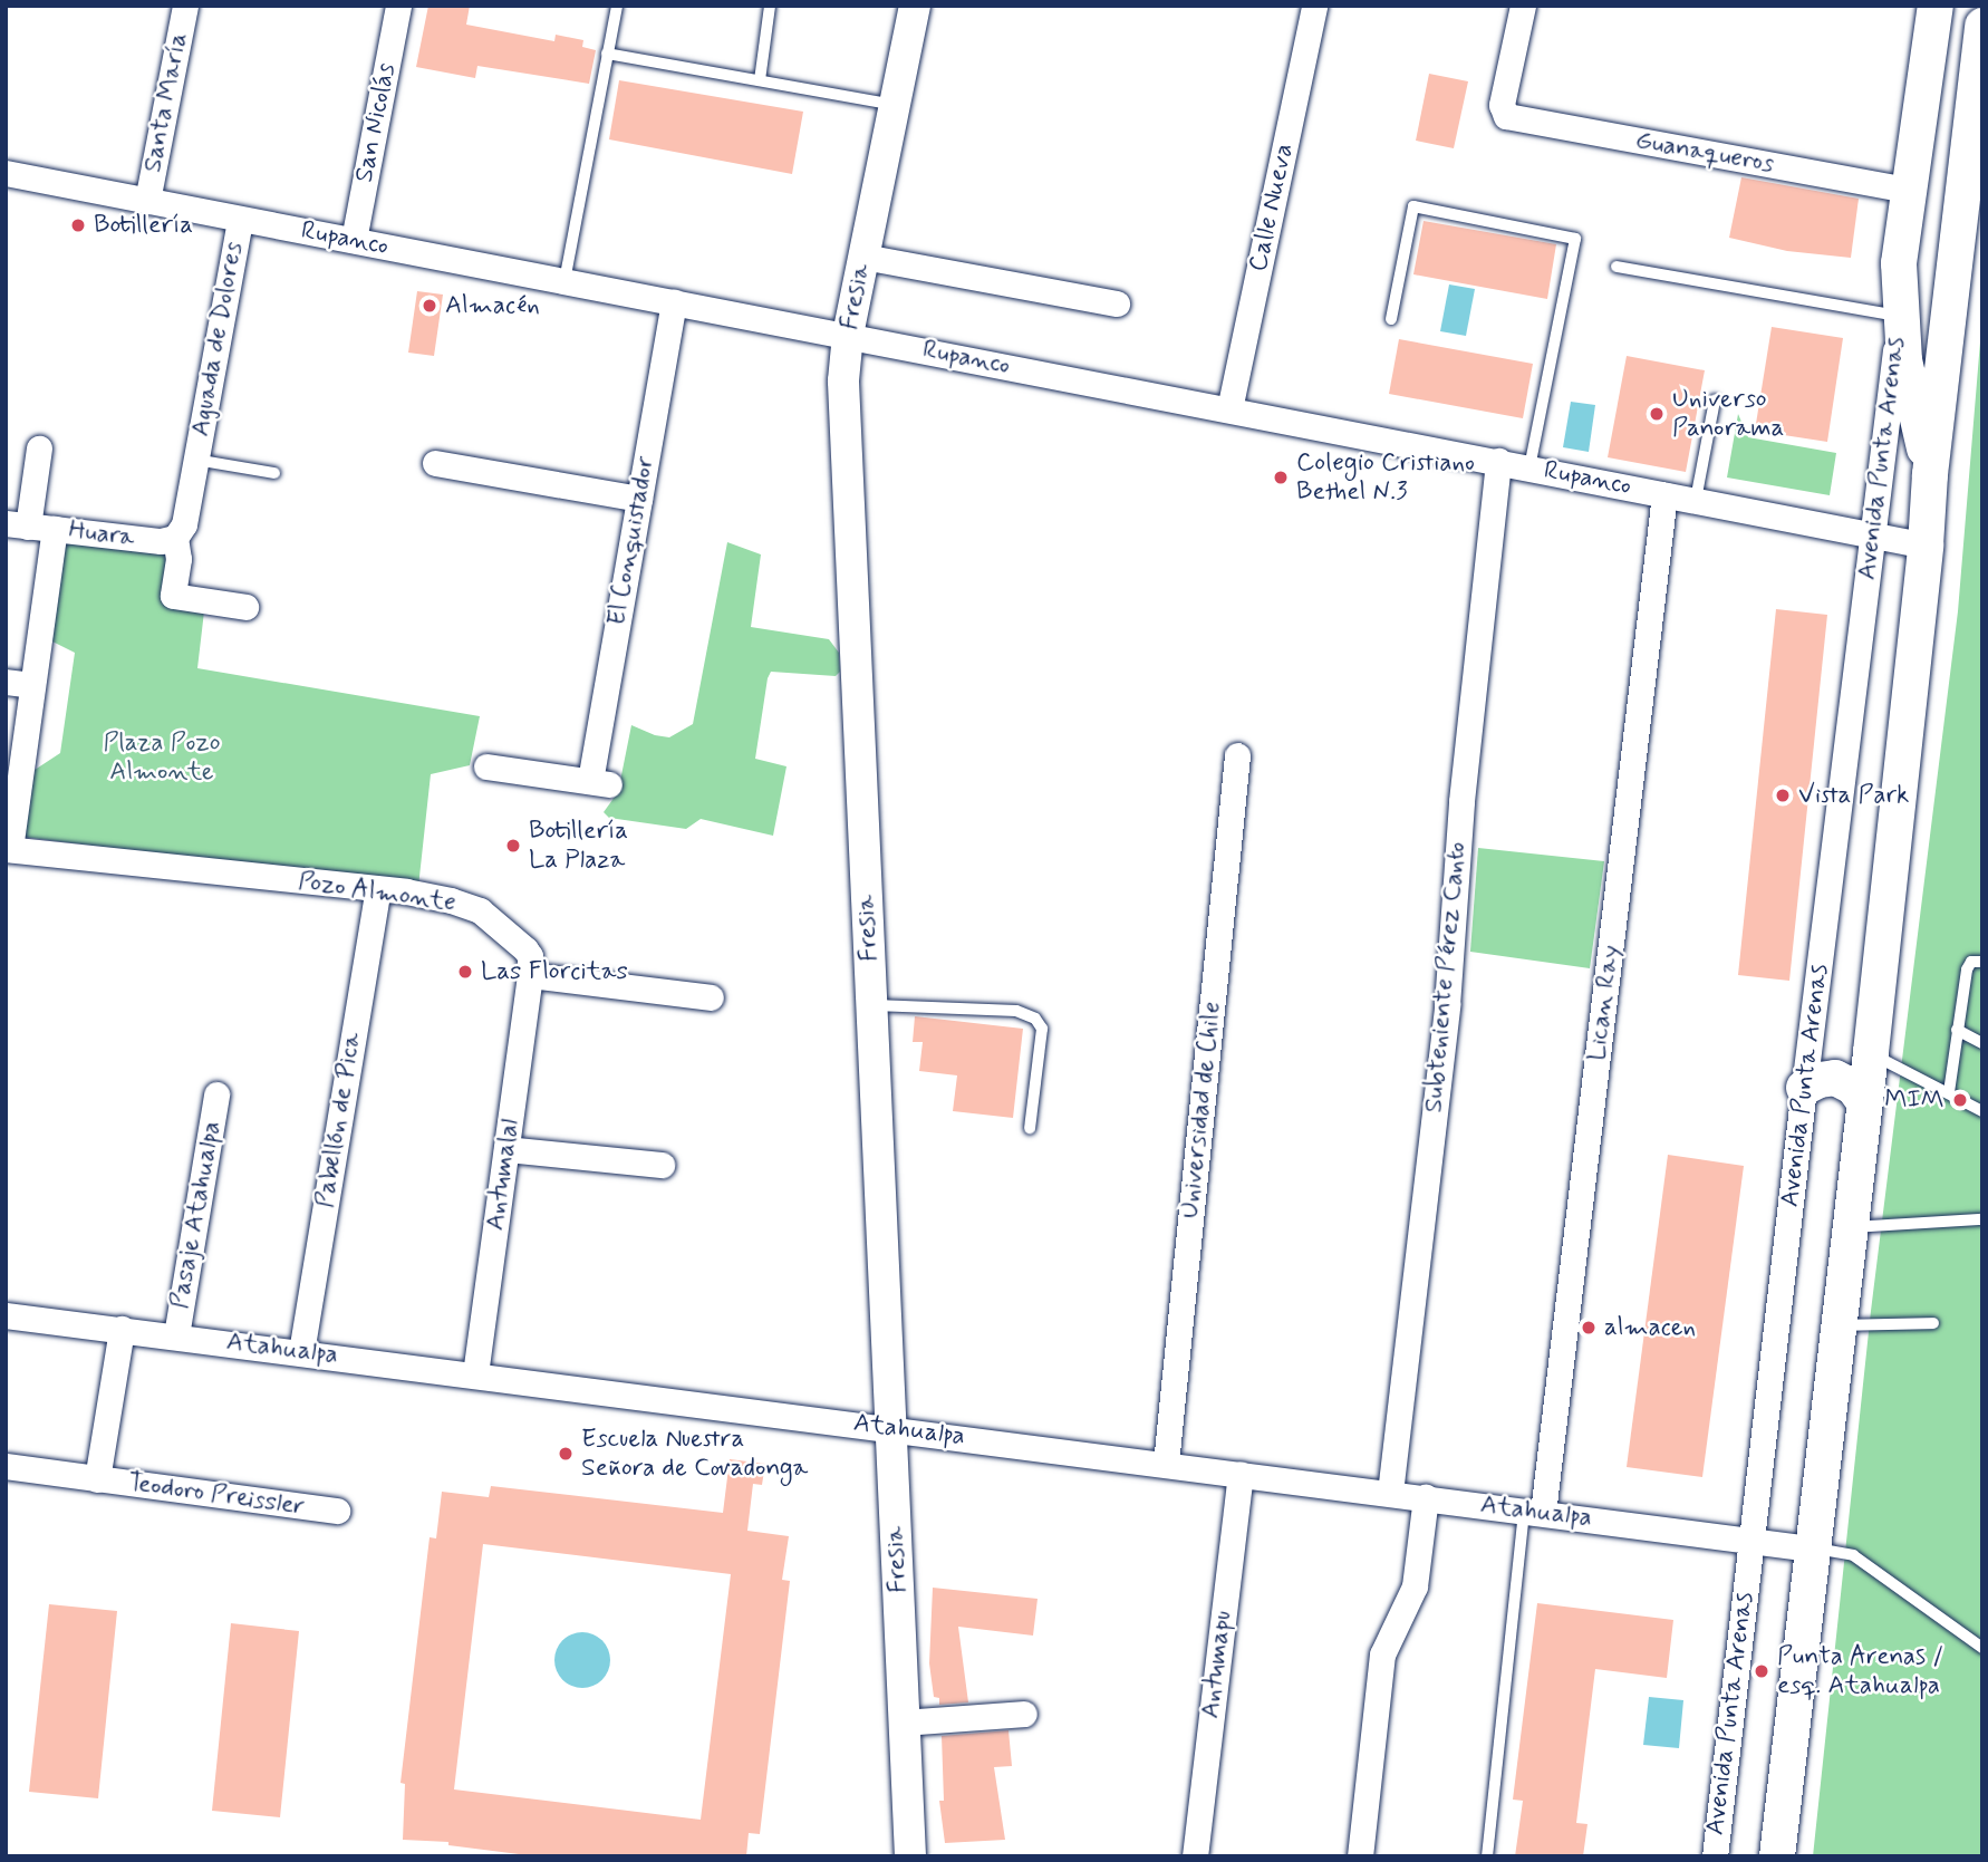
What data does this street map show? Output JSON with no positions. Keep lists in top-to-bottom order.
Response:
{
  "streets": {
    "main road": ["Avenida Punta Arenas"],
    "street": [
      "Santa María",
      "San Nicolás",
      "Guanaqueros",
      "Calle Nueva",
      "Rupanco",
      "Fresia",
      "Aguada de Dolores",
      "Huara",
      "El Conquistador",
      "Pozo Almonte",
      "Subteniente Pérez Canto",
      "Lican Ray",
      "Universidad de Chile",
      "Pabellón de Pica",
      "Antumalal",
      "Pasaje Atahualpa",
      "Atahualpa",
      "Teodoro Preissler",
      "Antumapu"
    ]
  },
  "crossings": [
    ["Santa María", "Rupanco"],
    ["San Nicolás", "Rupanco"],
    ["Guanaqueros", "Avenida Punta Arenas"],
    ["Calle Nueva", "Rupanco"],
    ["Rupanco", "Fresia"],
    ["Rupanco", "Aguada de Dolores"],
    ["Rupanco", "Avenida Punta Arenas"],
    ["Rupanco", "El Conquistador"],
    ["Rupanco", "Subteniente Pérez Canto"],
    ["Rupanco", "Lican Ray"],
    ["Fresia", "Atahualpa"],
    ["Aguada de Dolores", "Huara"],
    ["Avenida Punta Arenas", "Atahualpa"],
    ["Pozo Almonte", "Pabellón de Pica"],
    ["Pozo Almonte", "Antumalal"],
    ["Subteniente Pérez Canto", "Atahualpa"],
    ["Lican Ray", "Atahualpa"],
    ["Universidad de Chile", "Atahualpa"],
    ["Pabellón de Pica", "Atahualpa"],
    ["Antumalal", "Atahualpa"],
    ["Pasaje Atahualpa", "Atahualpa"],
    ["Atahualpa", "Teodoro Preissler"],
    ["Atahualpa", "Antumapu"]
  ],
  "parks": ["Plaza Pozo Almonte"],
  "places": [
    "Botillería",
    "Almacén",
    "Universo Panorama",
    "Colegio Cristiano Bethel N.3",
    "Vista Park",
    "Botillería La Plaza",
    "Las Florcitas",
    "MIM",
    "almacen",
    "Escuela Nuestra Señora de Covadonga",
    "Punta Arenas / esq. Atahualpa"
  ]
}
